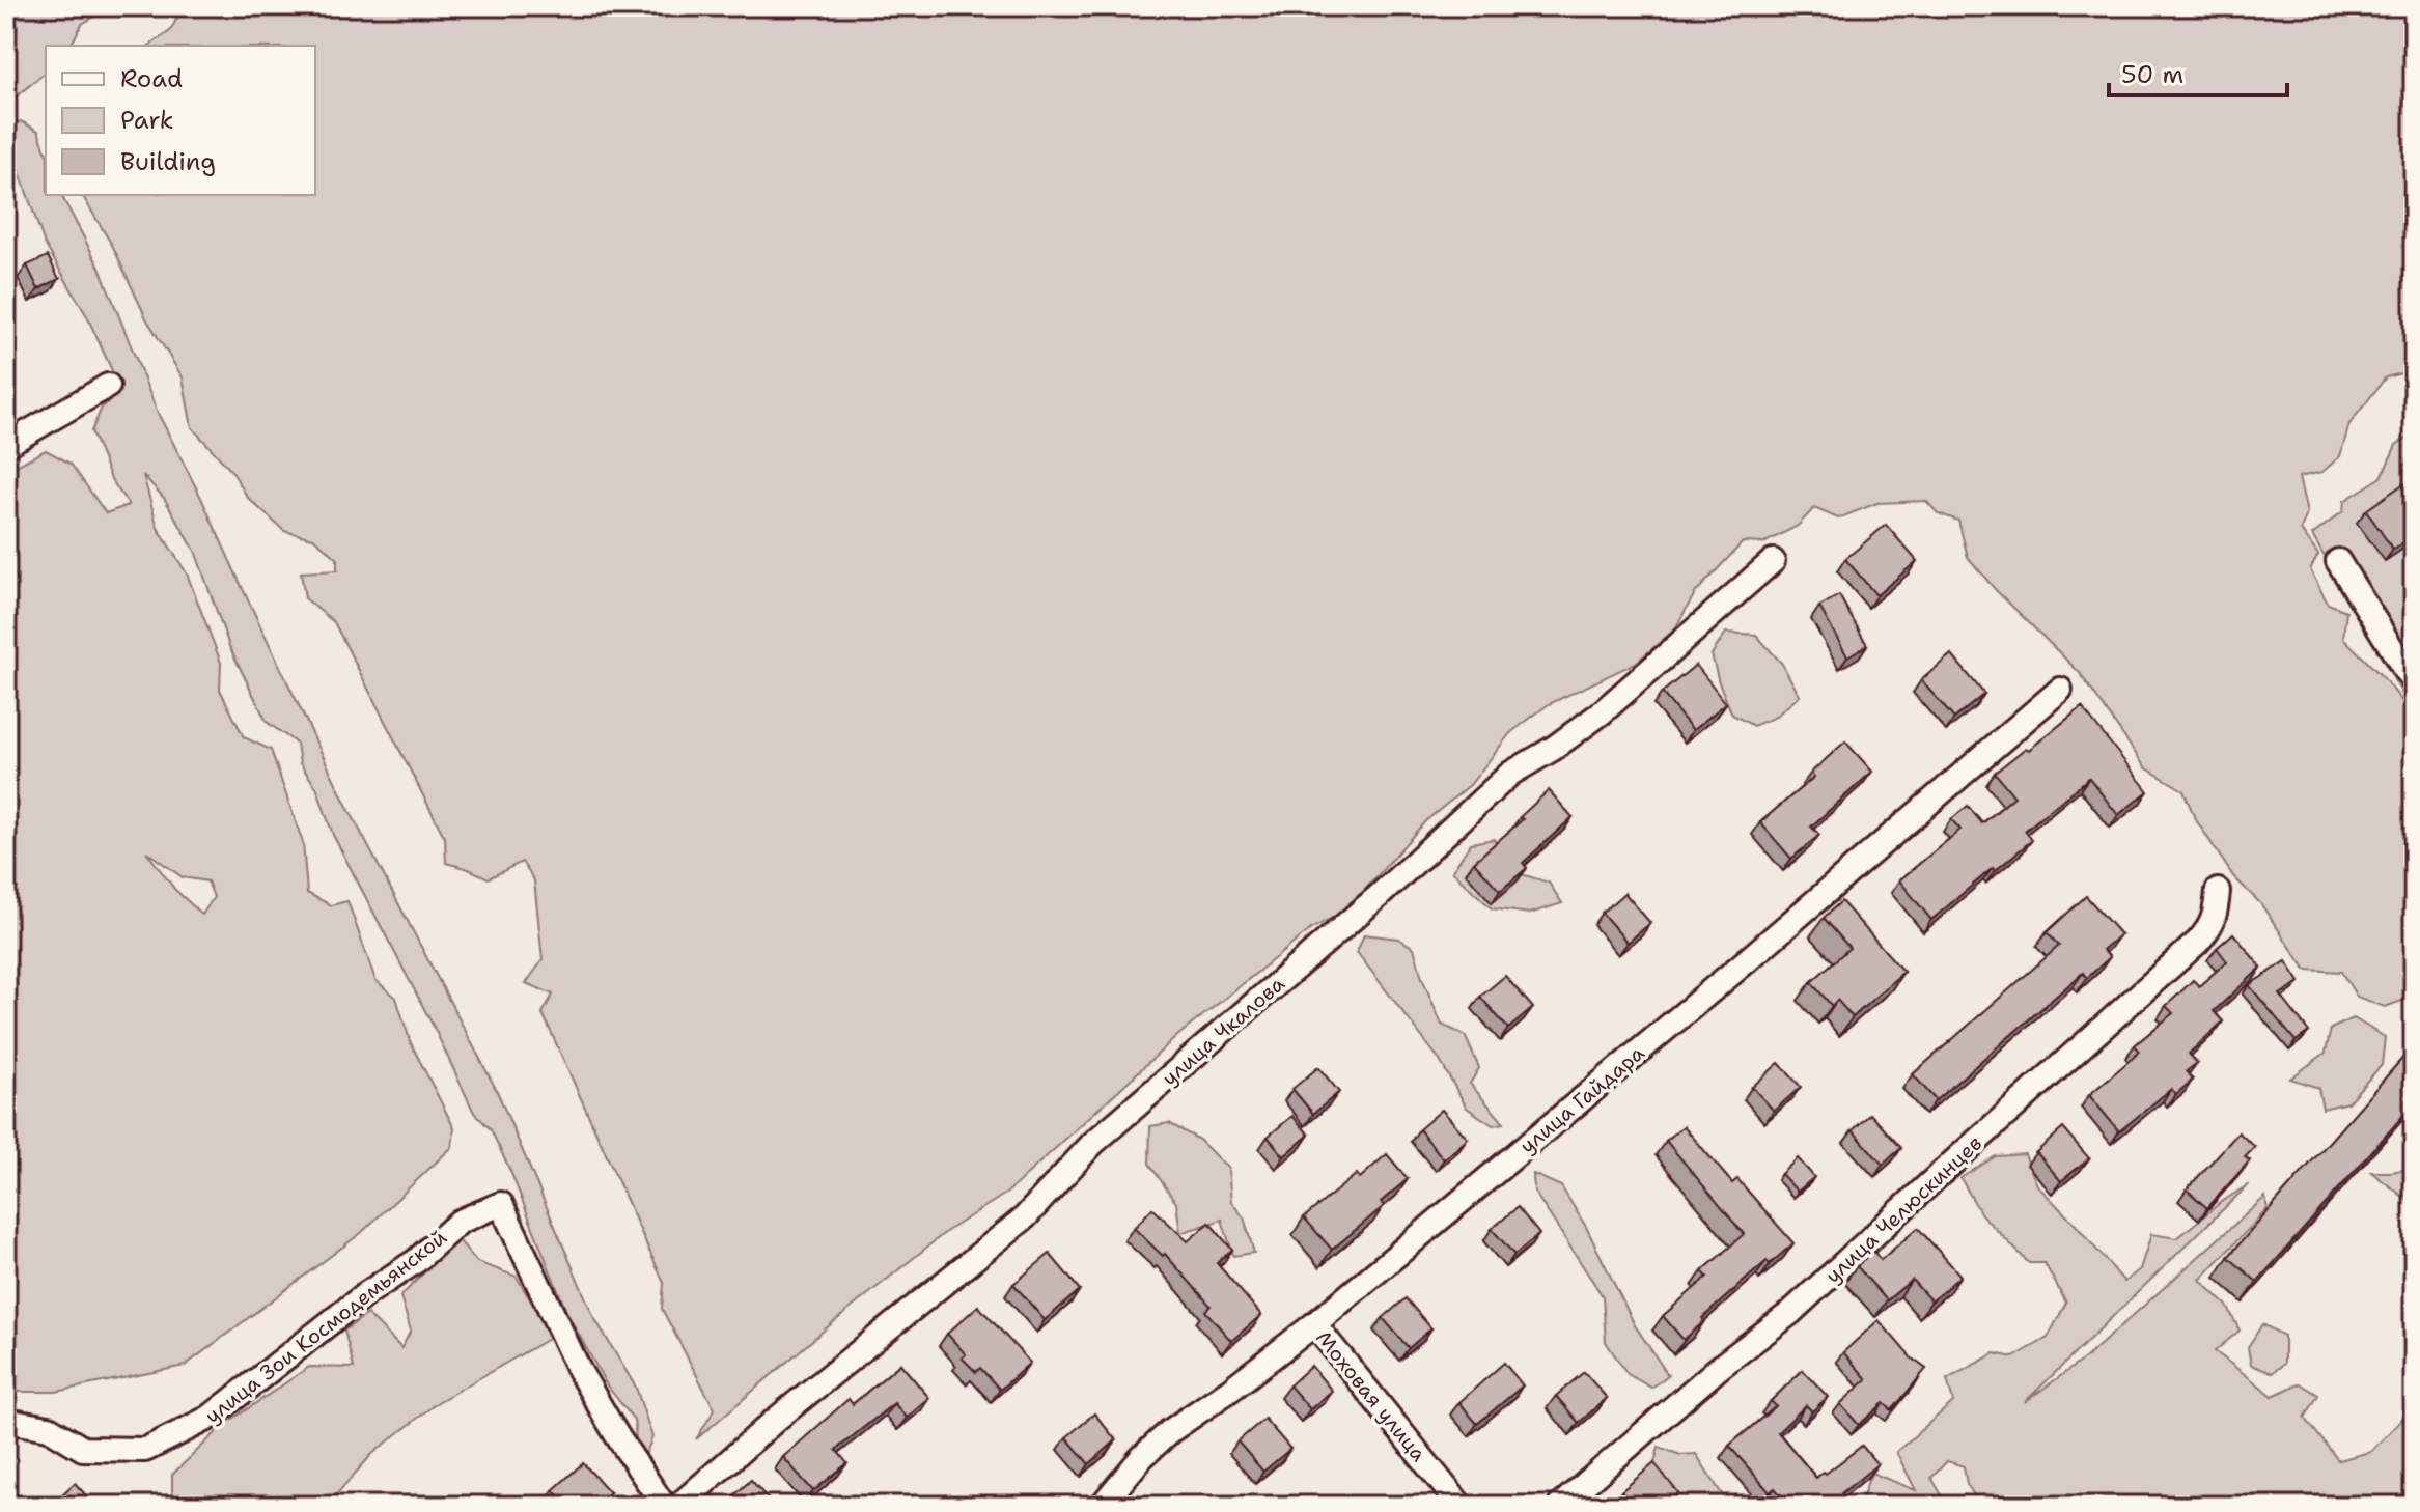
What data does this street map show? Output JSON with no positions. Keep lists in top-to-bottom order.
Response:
{
  "streets": {
    "street": [
      "улица Чкалова",
      "улица Гайдара",
      "улица Челюскинцев",
      "улица Зои Космодемьянской",
      "Моховая улица"
    ]
  },
  "crossings": [
    ["улица Гайдара", "Моховая улица"]
  ],
  "legend": ["Road", "Park", "Building"],
  "scale_bar": "50 m"
}
